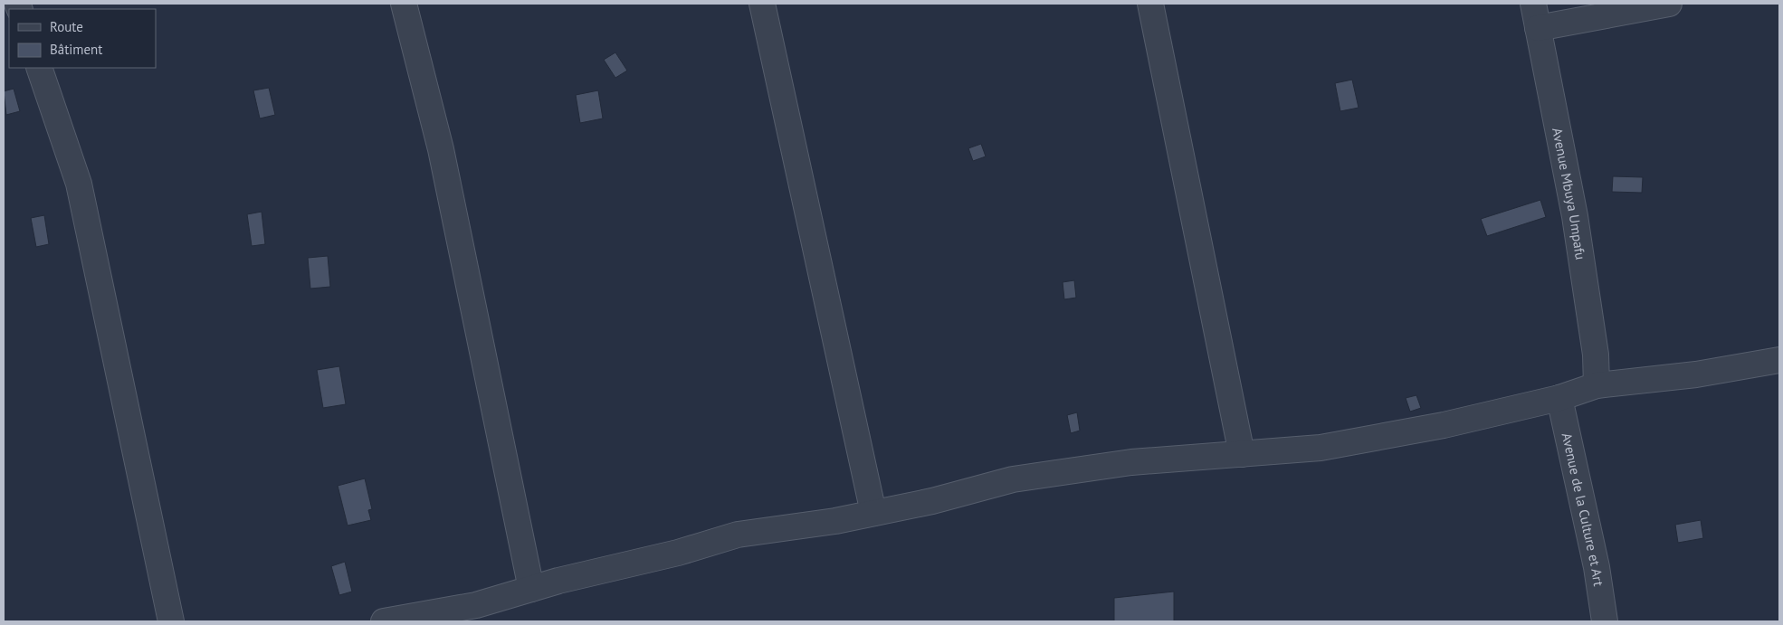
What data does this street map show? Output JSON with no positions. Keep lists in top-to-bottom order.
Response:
{
  "streets": {
    "street": ["Avenue Mbuya Umpafu", "Avenue de la Culture et Art"]
  },
  "legend": ["Route", "Bâtiment"]
}
